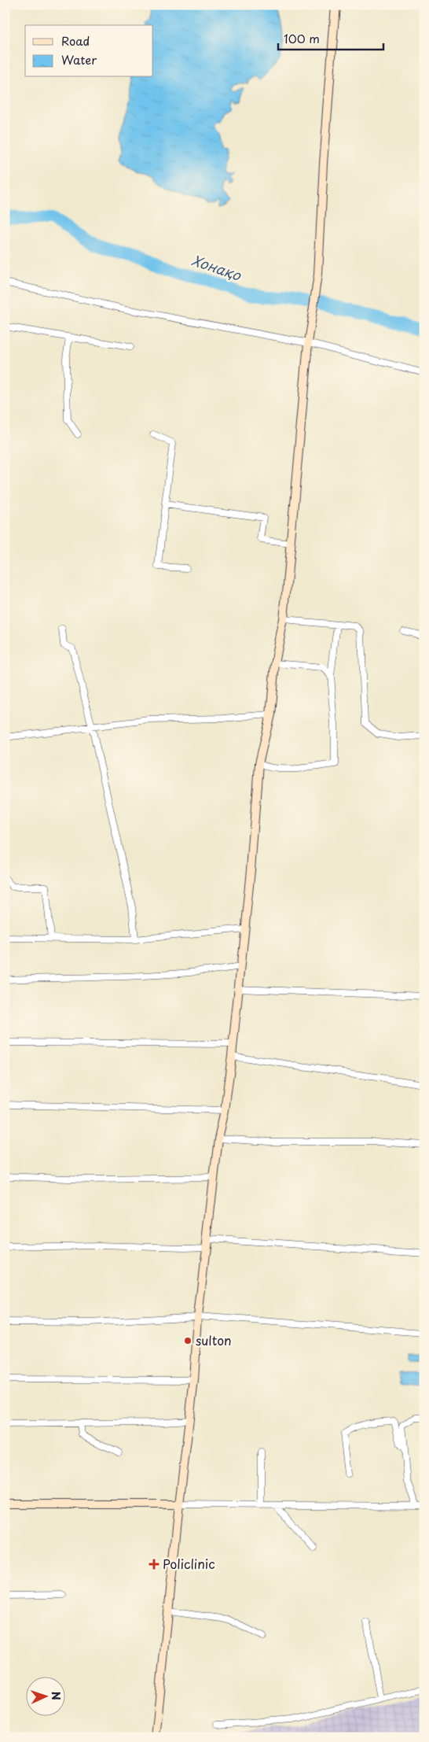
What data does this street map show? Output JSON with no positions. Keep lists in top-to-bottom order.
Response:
{
  "water": ["Хонақо"],
  "places": {
    "other": ["sulton"],
    "health": ["Policlinic"]
  },
  "legend": ["Road", "Water"],
  "scale_bar": "100 m",
  "north": "right"
}
